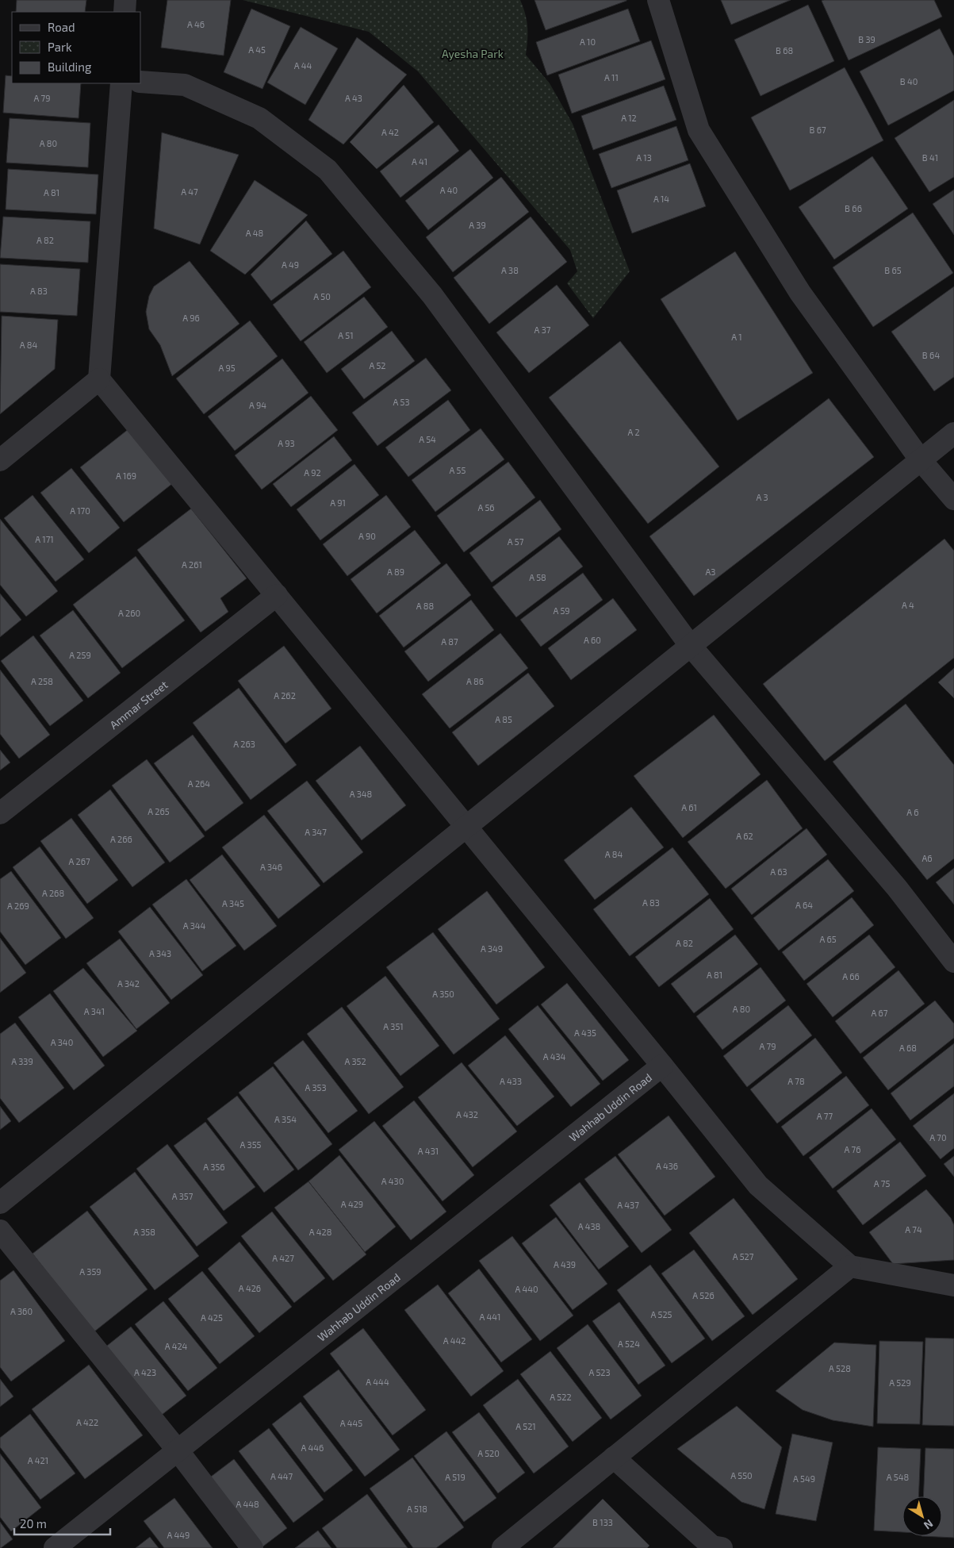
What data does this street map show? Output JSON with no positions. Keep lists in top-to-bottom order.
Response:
{
  "streets": {
    "street": ["Ammar Street", "Wahhab Uddin Road"]
  },
  "parks": ["Ayesha Park"],
  "house_numbers": [
    "A 46",
    "B 39",
    "A 10",
    "A 45",
    "B 68",
    "A 44",
    "A 11",
    "B 40",
    "A 79",
    "A 43",
    "A 12",
    "B 67",
    "A 42",
    "A 80",
    "A 13",
    "B 41",
    "A 41",
    "A 40",
    "A 47",
    "A 81",
    "A 14",
    "B 66",
    "A 39",
    "A 48",
    "A 82",
    "A 49",
    "A 38",
    "B 65",
    "A 83",
    "A 50",
    "A 96",
    "A 37",
    "A 51",
    "A 1",
    "A 84",
    "B 64",
    "A 52",
    "A 95",
    "A 53",
    "A 94",
    "A 2",
    "A 54",
    "A 93",
    "A 55",
    "A 92",
    "A 169",
    "A 3",
    "A 91",
    "A 56",
    "A 170",
    "A 90",
    "A 171",
    "A 57",
    "A 261",
    "A 89",
    "A3",
    "A 58",
    "A 4",
    "A 88",
    "A 59",
    "A 260",
    "A 60",
    "A 87",
    "A 259",
    "A 258",
    "A 86",
    "A 262",
    "A 85",
    "A 263",
    "A 264",
    "A 348",
    "A 61",
    "A 265",
    "A 6",
    "A 347",
    "A 62",
    "A 266",
    "A 84",
    "A6",
    "A 267",
    "A 346",
    "A 63",
    "A 268",
    "A 83",
    "A 345",
    "A 64",
    "A 269",
    "A 344",
    "A 65",
    "A 82",
    "A 349",
    "A 343",
    "A 81",
    "A 66",
    "A 342",
    "A 350",
    "A 80",
    "A 341",
    "A 67",
    "A 351",
    "A 435",
    "A 340",
    "A 79",
    "A 68",
    "A 434",
    "A 339",
    "A 352",
    "A 433",
    "A 78",
    "A 353",
    "A 432",
    "A 77",
    "A 354",
    "A 70",
    "A 355",
    "A 76",
    "A 431",
    "A 436",
    "A 356",
    "A 430",
    "A 75",
    "A 357",
    "A 429",
    "A 437",
    "A 438",
    "A 74",
    "A 358",
    "A 428",
    "A 527",
    "A 427",
    "A 439",
    "A 359",
    "A 426",
    "A 440",
    "A 526",
    "A 360",
    "A 525",
    "A 441",
    "A 425",
    "A 442",
    "A 524",
    "A 424",
    "A 528",
    "A 423",
    "A 523",
    "A 444",
    "A 529",
    "A 522",
    "A 422",
    "A 445",
    "A 521",
    "A 446",
    "A 520",
    "A 421",
    "A 550",
    "A 447",
    "A 519",
    "A 548",
    "A 549",
    "A 448",
    "A 518",
    "B 133",
    "A 449"
  ],
  "legend": ["Road", "Park", "Building"],
  "scale_bar": "20 m",
  "north": "bottom right"
}
